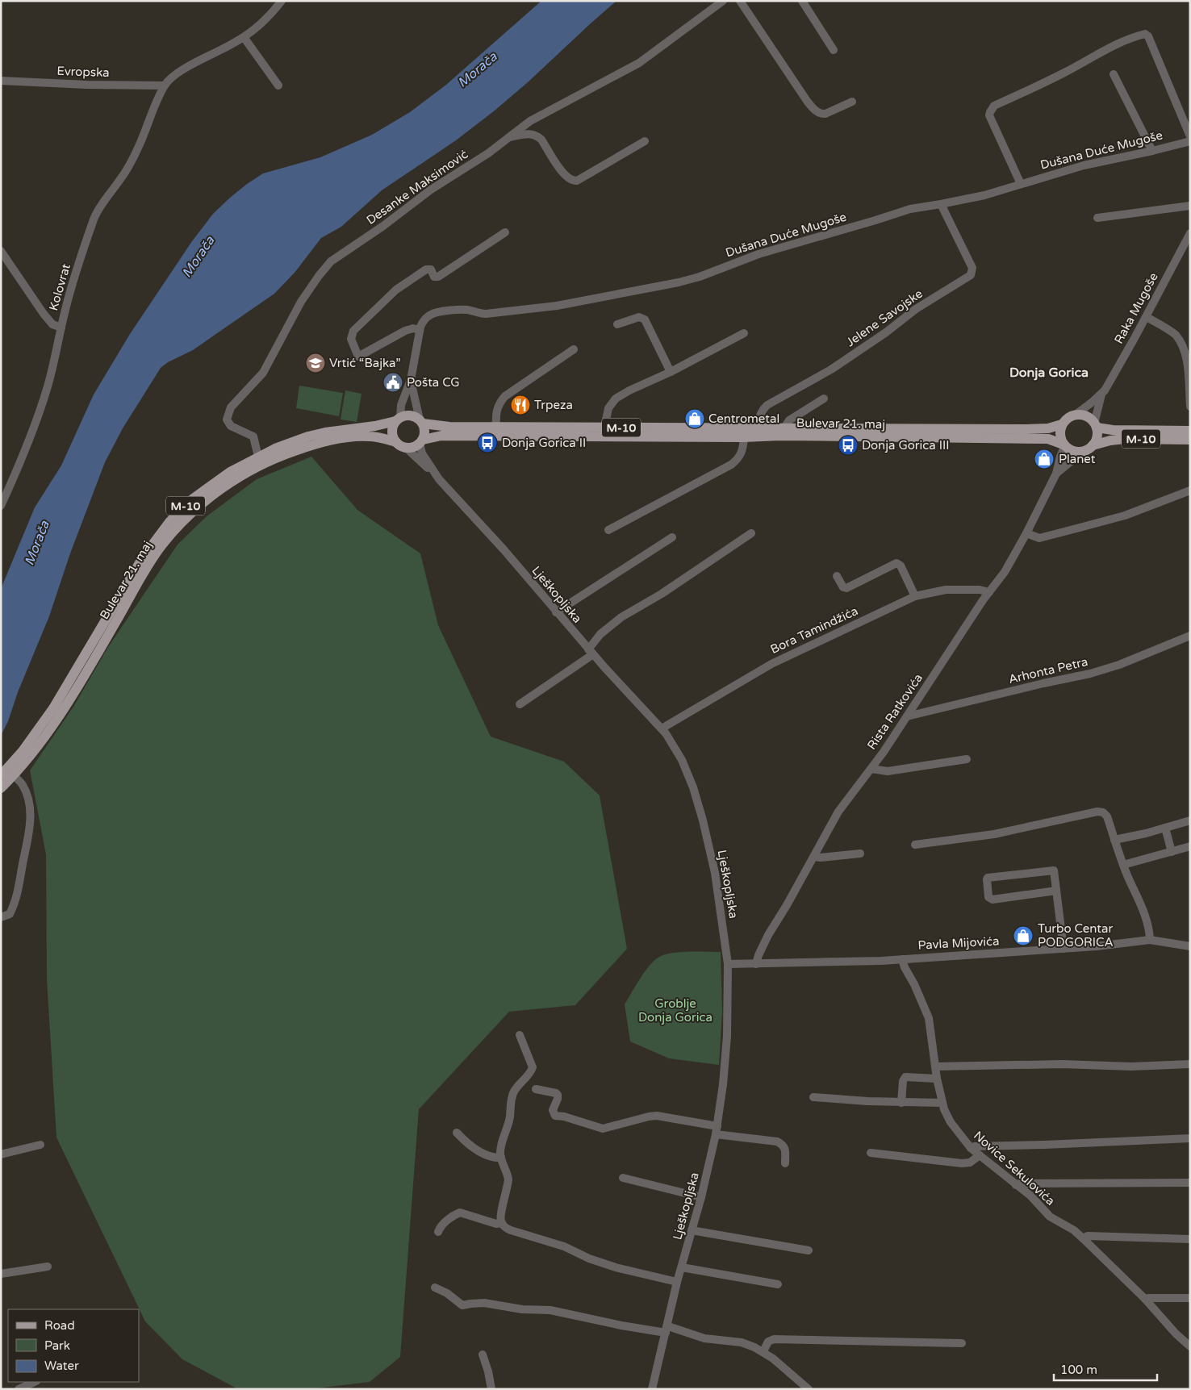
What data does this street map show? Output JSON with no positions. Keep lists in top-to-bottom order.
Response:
{
  "streets": {
    "main road": ["Bulevar 21. maj", "M-10"],
    "street": [
      "Evropska",
      "Dušana Duće Mugoše",
      "Desanke Maksimović",
      "Kolovrat",
      "Raka Mugoše",
      "Jelene Savojske",
      "Lješkopljska",
      "Bora Tamindžića",
      "Arhonta Petra",
      "Rista Ratkovića",
      "Pavla Mijovića",
      "Novice Sekulovića"
    ]
  },
  "crossings": [
    ["Evropska", "Kolovrat"],
    ["Dušana Duće Mugoše", "Jelene Savojske"],
    ["Dušana Duće Mugoše", "Bulevar 21. maj"],
    ["Dušana Duće Mugoše", "Lješkopljska"],
    ["Desanke Maksimović", "Bulevar 21. maj"],
    ["Raka Mugoše", "Bulevar 21. maj"],
    ["Raka Mugoše", "M-10"],
    ["Raka Mugoše", "Rista Ratkovića"],
    ["Jelene Savojske", "Bulevar 21. maj"],
    ["Bulevar 21. maj", "M-10"],
    ["Bulevar 21. maj", "Lješkopljska"],
    ["Bulevar 21. maj", "Rista Ratkovića"],
    ["M-10", "Rista Ratkovića"],
    ["Lješkopljska", "Bora Tamindžića"],
    ["Lješkopljska", "Pavla Mijovića"],
    ["Bora Tamindžića", "Rista Ratkovića"],
    ["Arhonta Petra", "Rista Ratkovića"],
    ["Rista Ratkovića", "Pavla Mijovića"],
    ["Pavla Mijovića", "Novice Sekulovića"]
  ],
  "districts": ["Donja Gorica"],
  "water": ["Morača"],
  "parks": ["Groblje Donja Gorica"],
  "places": {
    "school or university": ["Vrtić “Bajka”"],
    "public building": ["Pošta CG"],
    "restaurant": ["Trpeza"],
    "shop": ["Centrometal", "Planet", "Turbo Centar PODGORICA"],
    "bus stop": ["Donja Gorica II", "Donja Gorica III"]
  },
  "legend": ["Road", "Park", "Water"],
  "scale_bar": "100 m"
}
